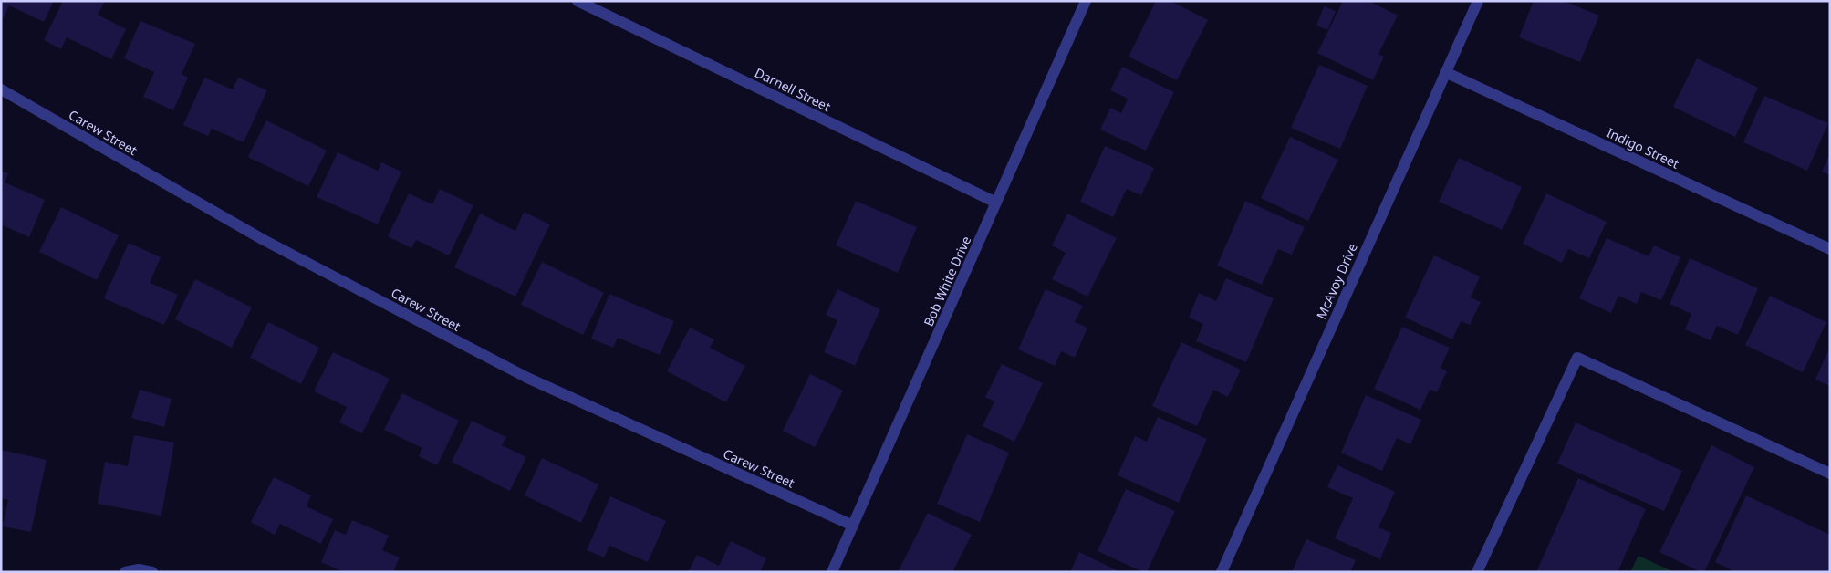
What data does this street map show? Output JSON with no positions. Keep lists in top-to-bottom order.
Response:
{
  "streets": {
    "street": [
      "Darnell Street",
      "Carew Street",
      "Indigo Street",
      "Bob White Drive",
      "McAvoy Drive"
    ]
  },
  "crossings": [
    ["Darnell Street", "Bob White Drive"],
    ["Carew Street", "Bob White Drive"],
    ["Indigo Street", "McAvoy Drive"]
  ]
}
